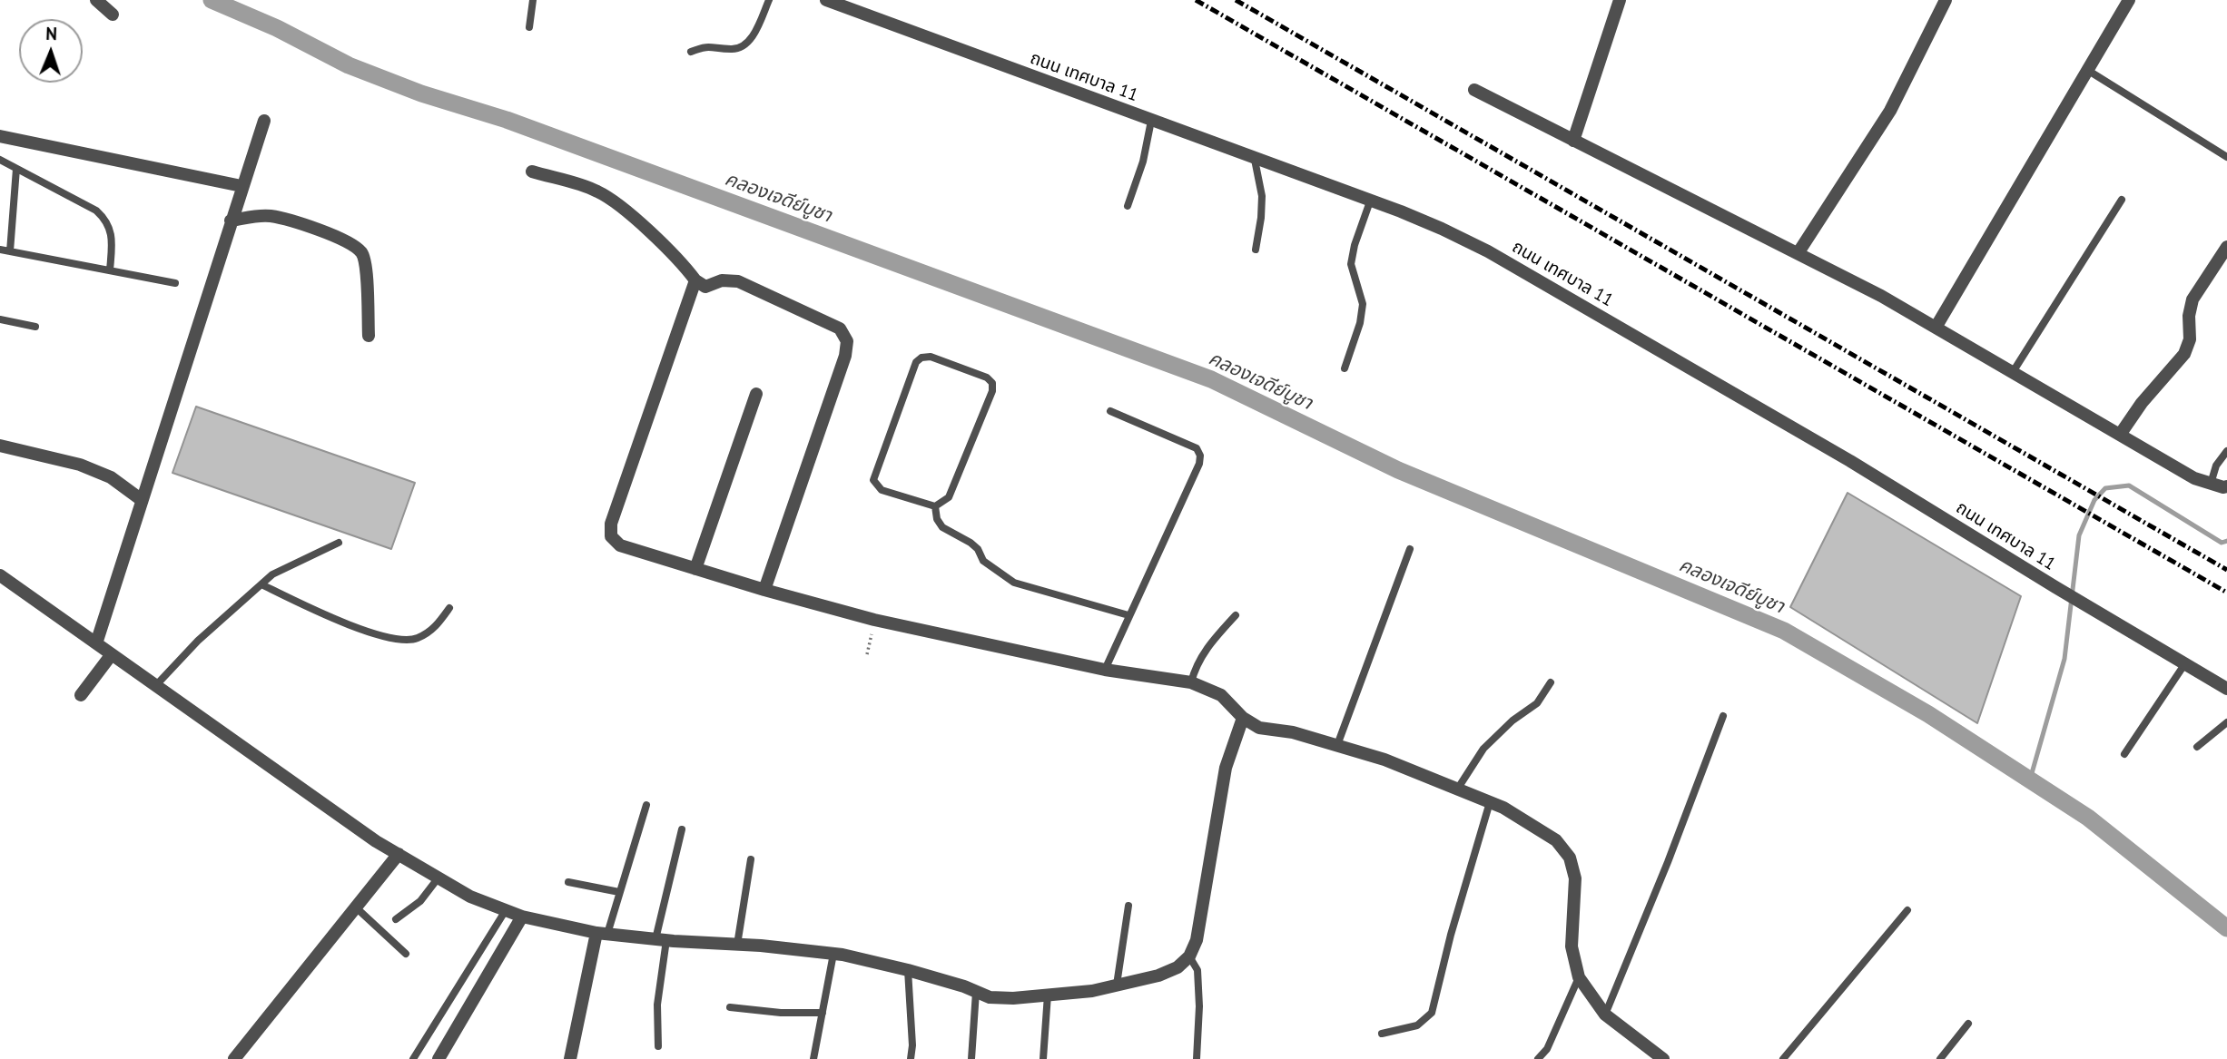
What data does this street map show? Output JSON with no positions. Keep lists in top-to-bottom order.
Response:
{
  "streets": {
    "street": ["ถนน เทศบาล 11"]
  },
  "water": ["คลองเจดีย์บูชา"],
  "north": "top"
}
